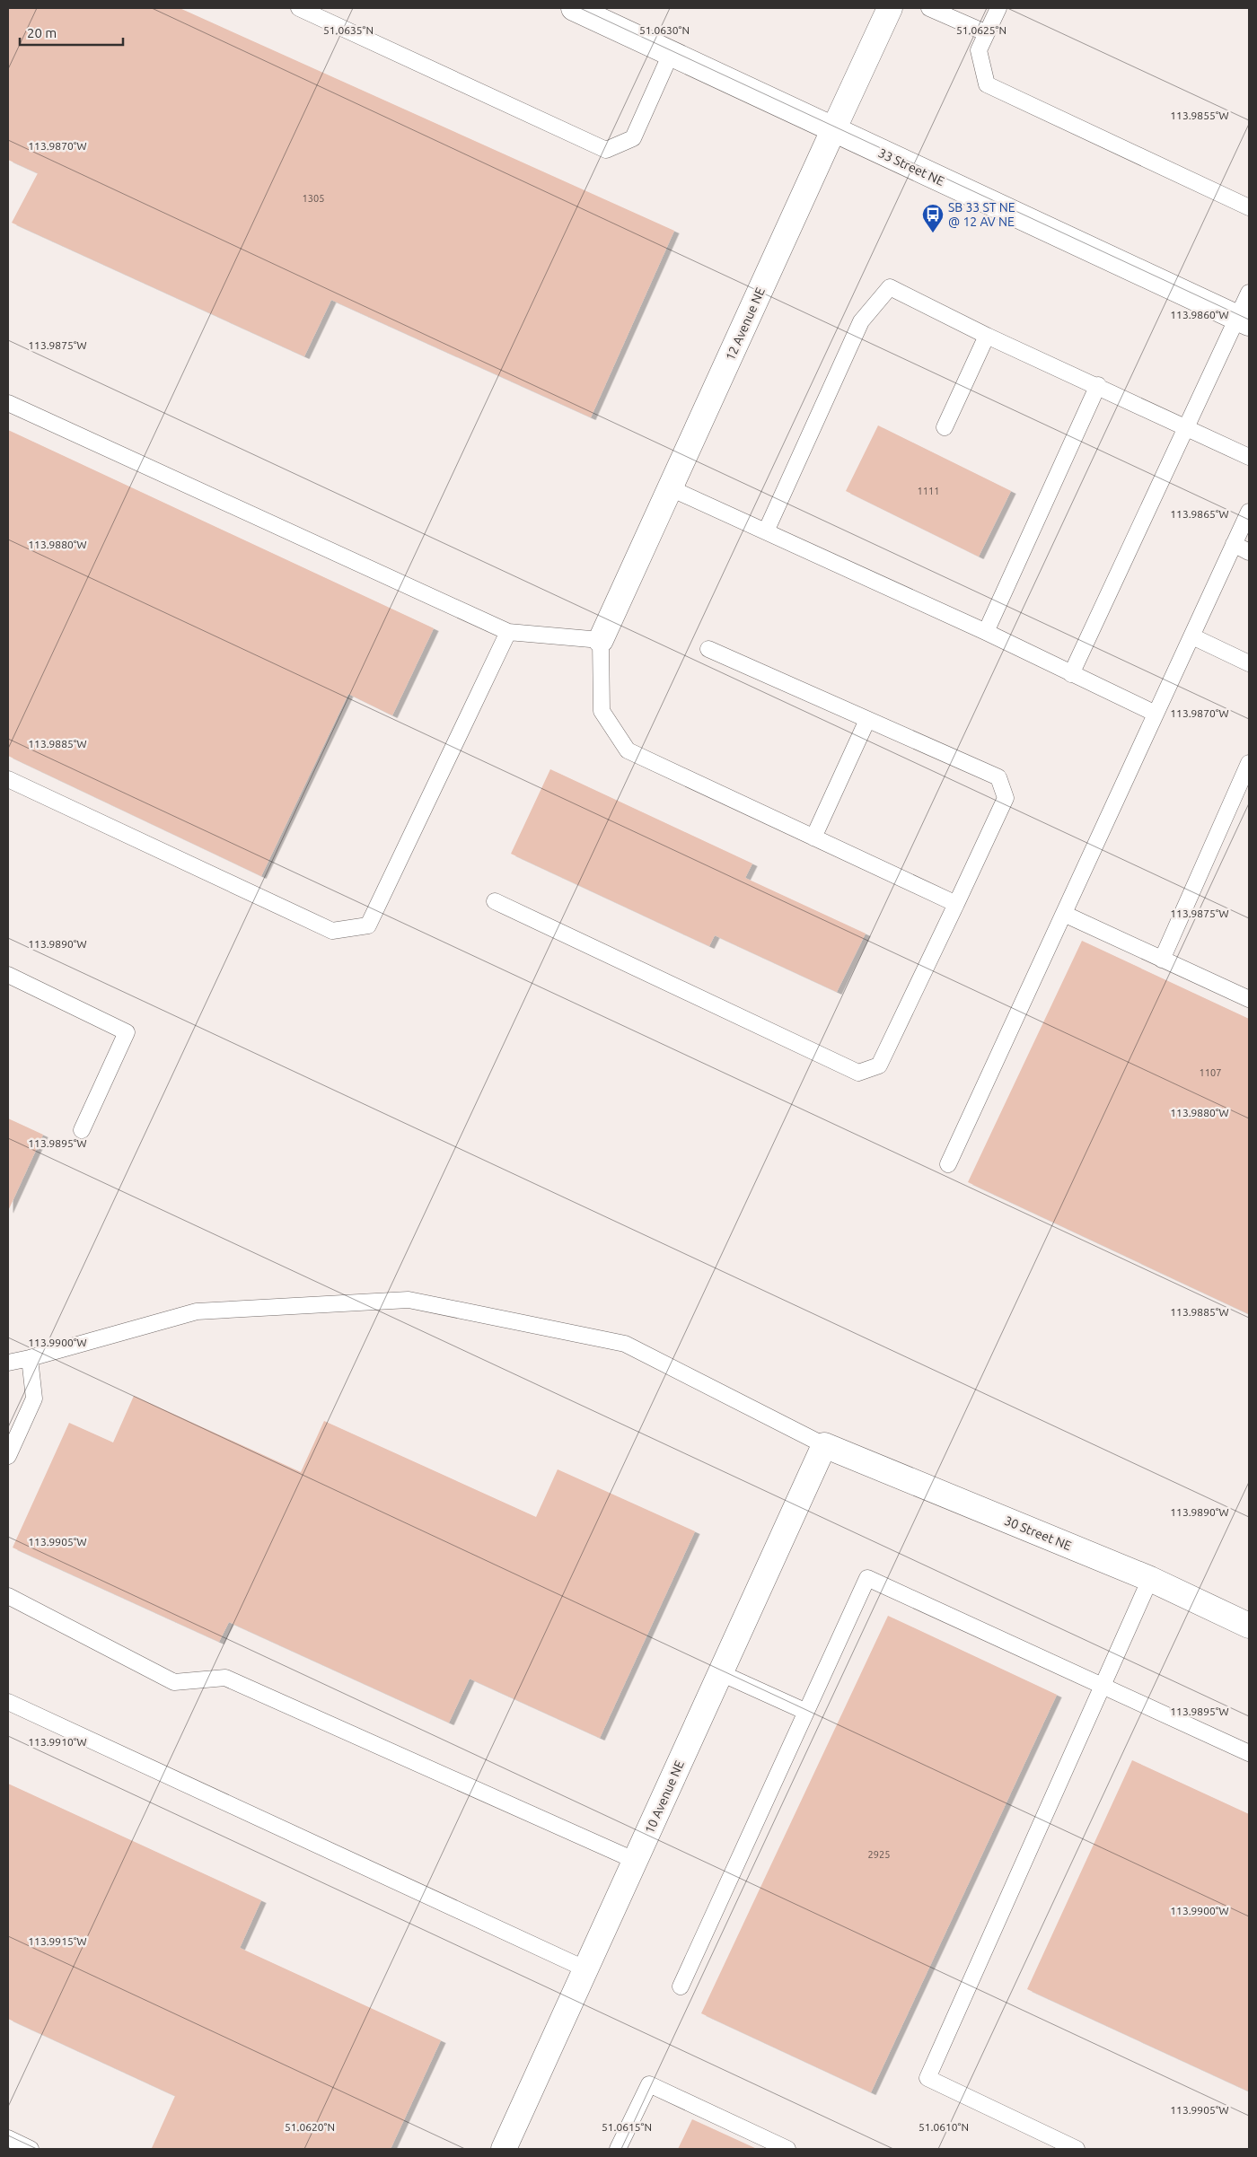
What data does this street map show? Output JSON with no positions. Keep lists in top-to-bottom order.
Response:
{
  "streets": {
    "street": [
      "33 Street NE",
      "12 Avenue NE",
      "30 Street NE",
      "10 Avenue NE"
    ]
  },
  "crossings": [
    ["33 Street NE", "12 Avenue NE"],
    ["30 Street NE", "10 Avenue NE"]
  ],
  "places": {
    "bus stop": ["SB 33 ST NE @ 12 AV NE"]
  },
  "house_numbers": [
    "1305",
    "1111",
    "1107",
    "2925"
  ],
  "scale_bar": "20 m",
  "coordinates": [
    "51.0635°N",
    "51.0630°N",
    "51.0625°N",
    "113.9855°W",
    "113.9870°W",
    "113.9860°W",
    "113.9875°W",
    "113.9865°W",
    "113.9880°W",
    "113.9885°W",
    "113.9890°W",
    "113.9895°W",
    "113.9900°W",
    "113.9905°W",
    "113.9910°W",
    "113.9915°W",
    "51.0620°N",
    "51.0615°N",
    "51.0610°N"
  ]
}
